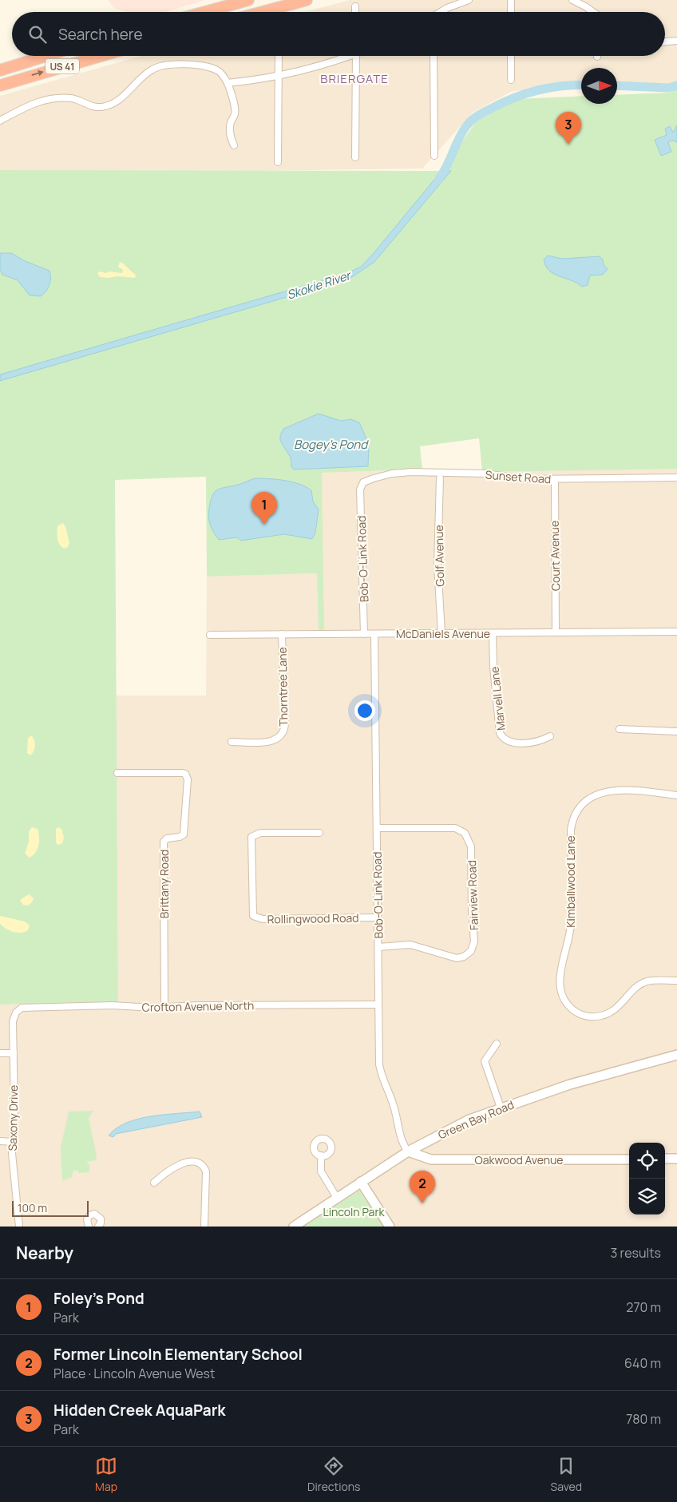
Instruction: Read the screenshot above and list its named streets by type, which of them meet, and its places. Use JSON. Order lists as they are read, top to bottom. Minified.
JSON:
{"streets":{"highway":["US 41"],"main road":["Green Bay Road","Oakwood Avenue"],"street":["Sunset Road","Golf Avenue","Court Avenue","Bob-O-Link Road","McDaniels Avenue","Thorntree Lane","Marvell Lane","Kimballwood Lane","Brittany Road","Fairview Road","Rollingwood Road","Crofton Avenue North","Saxony Drive"]},"crossings":[["Sunset Road","Court Avenue"],["Sunset Road","Bob-O-Link Road"],["Golf Avenue","McDaniels Avenue"],["Court Avenue","McDaniels Avenue"],["Bob-O-Link Road","McDaniels Avenue"],["Bob-O-Link Road","Fairview Road"],["Bob-O-Link Road","Rollingwood Road"],["Bob-O-Link Road","Crofton Avenue North"],["Bob-O-Link Road","Green Bay Road"],["Bob-O-Link Road","Oakwood Avenue"],["McDaniels Avenue","Thorntree Lane"],["McDaniels Avenue","Marvell Lane"],["Brittany Road","Crofton Avenue North"],["Crofton Avenue North","Saxony Drive"],["Green Bay Road","Oakwood Avenue"]],"districts":["BRIERGATE"],"water":["Skokie River","Bogey's Pond"],"parks":["Lincoln Park"],"scale_bar":"100 m","north":"right","page":{"search":"Search here","pins":["3","1","2"],"scale":"100 m","heading":["Nearby","3 results"],"list":[{"mark":"1","name":"Foley’s Pond","note":"Park","value":"270 m"},{"mark":"2","name":"Former Lincoln Elementary School","note":"Place · Lincoln Avenue West","value":"640 m"},{"mark":"3","name":"Hidden Creek AquaPark","note":"Park","value":"780 m"}],"nav":["Map","Directions","Saved"]}}
